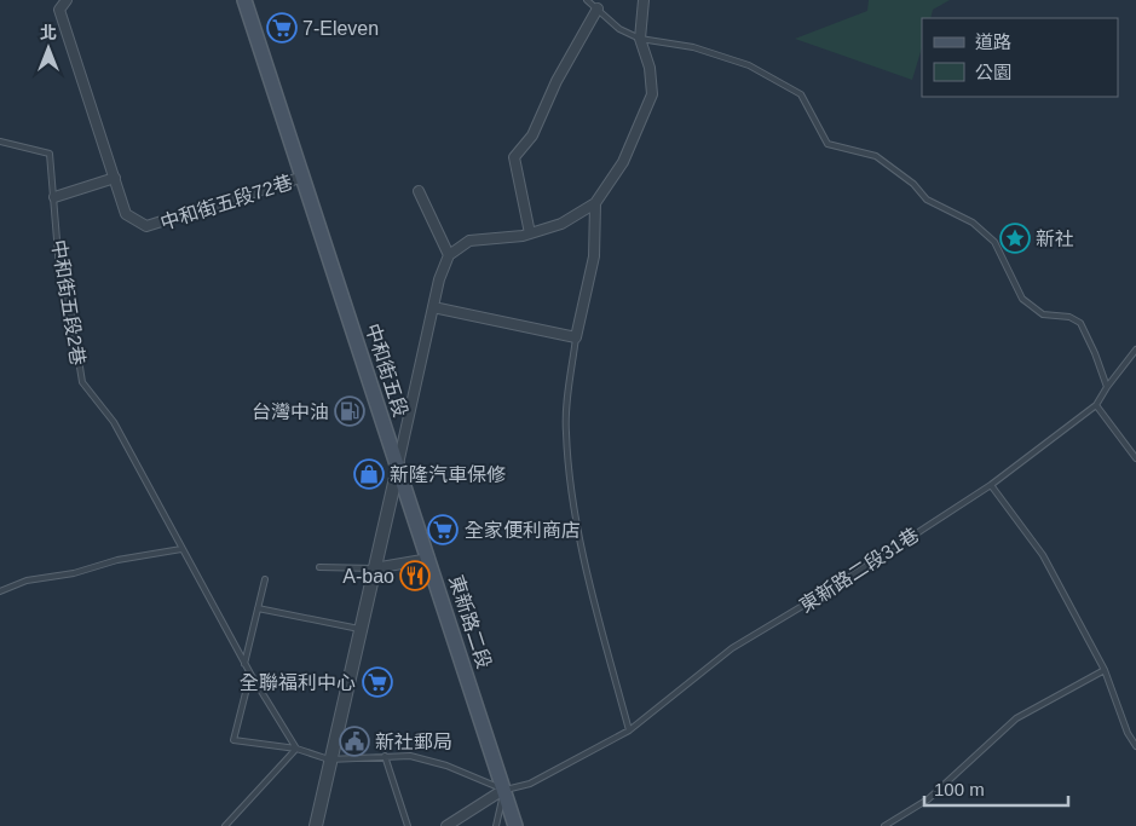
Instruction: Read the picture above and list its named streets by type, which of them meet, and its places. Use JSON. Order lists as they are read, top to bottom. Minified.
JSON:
{"streets":{"main road":["中和街五段","東新路二段"],"street":["中和街五段72巷"],"lane":["中和街五段2巷","東新路二段31巷"]},"crossings":[["中和街五段72巷","中和街五段"],["中和街五段","東新路二段"],["東新路二段31巷","東新路二段"]],"places":{"supermarket":["7-Eleven","全家便利商店","全聯福利中心"],"place":["新社"],"fuel station":["台灣中油"],"shop":["新隆汽車保修"],"restaurant":["A-bao"],"public building":["新社郵局"]},"legend":["道路","公園"],"scale_bar":"100 m","north":"top"}
